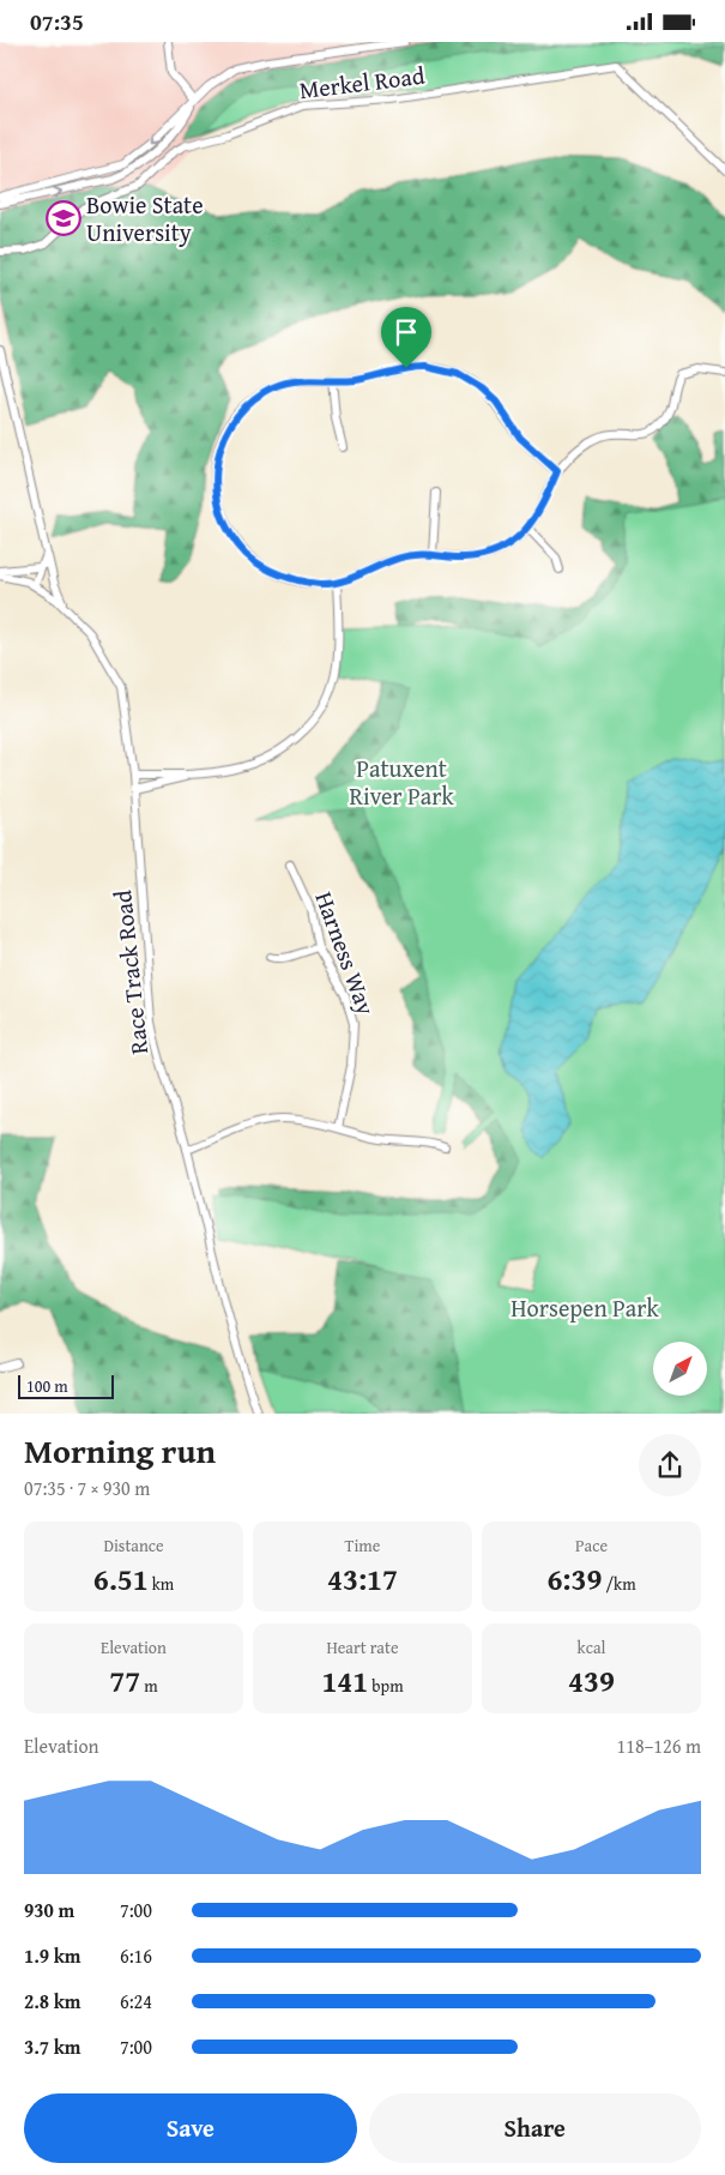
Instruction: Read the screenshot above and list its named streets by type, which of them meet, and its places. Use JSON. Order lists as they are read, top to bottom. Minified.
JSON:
{"streets":{"street":["Merkel Road","Harness Way","Race Track Road"]},"parks":["Patuxent River Park","Horsepen Park"],"places":{"school or university":["Bowie State University"]},"scale_bar":"100 m","north":"top right","page":{"status":"07:35","scale":"100 m","heading":["Morning run","07:35 · 7 × 930 m"],"stats":[["Distance","6.51 km"],["Time","43:17"],["Pace","6:39 /km"],["Elevation","77 m"],["Heart rate","141 bpm"],["kcal","439"]],"chart":["Elevation","118–126 m"],"list":[{"name":"930 m","note":"7:00"},{"name":"1.9 km","note":"6:16"},{"name":"2.8 km","note":"6:24"},{"name":"3.7 km","note":"7:00"}],"buttons":["Save","Share"]}}
